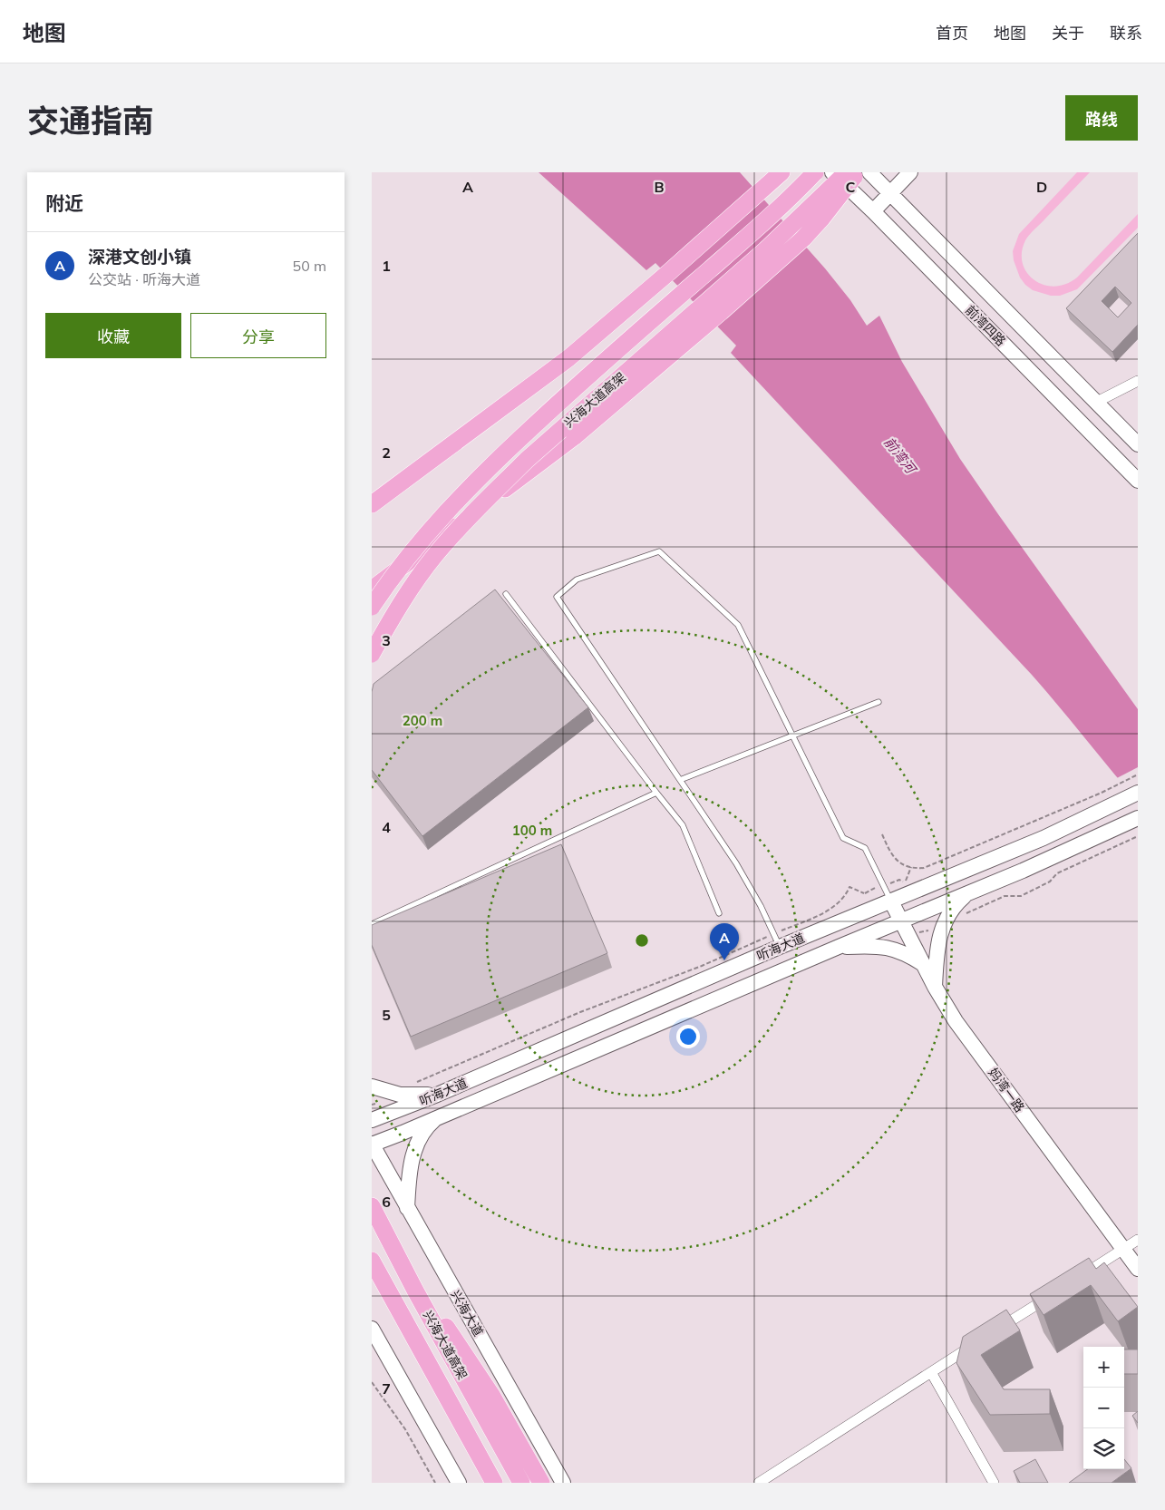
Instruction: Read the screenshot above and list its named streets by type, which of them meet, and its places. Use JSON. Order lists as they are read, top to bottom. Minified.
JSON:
{"streets":{"main road":["前湾四路","兴海大道高架","听海大道","妈湾一路","兴海大道"]},"crossings":[["听海大道","妈湾一路"],["听海大道","兴海大道"]],"water":["前湾河"],"page":{"header":"地图","nav":["首页","地图","关于","联系"],"title":"交通指南","buttons":["路线",["收藏","分享"]],"heading":"附近","list":[{"mark":"A","name":"深港文创小镇","note":"公交站 · 听海大道","value":"50 m"}],"pins":"A","map_buttons":["+","−"]},"grid":{"columns":["A","B","C","D"],"rows":["1","2","3","4","5","6","7"]},"rings":["200 m","100 m"]}
